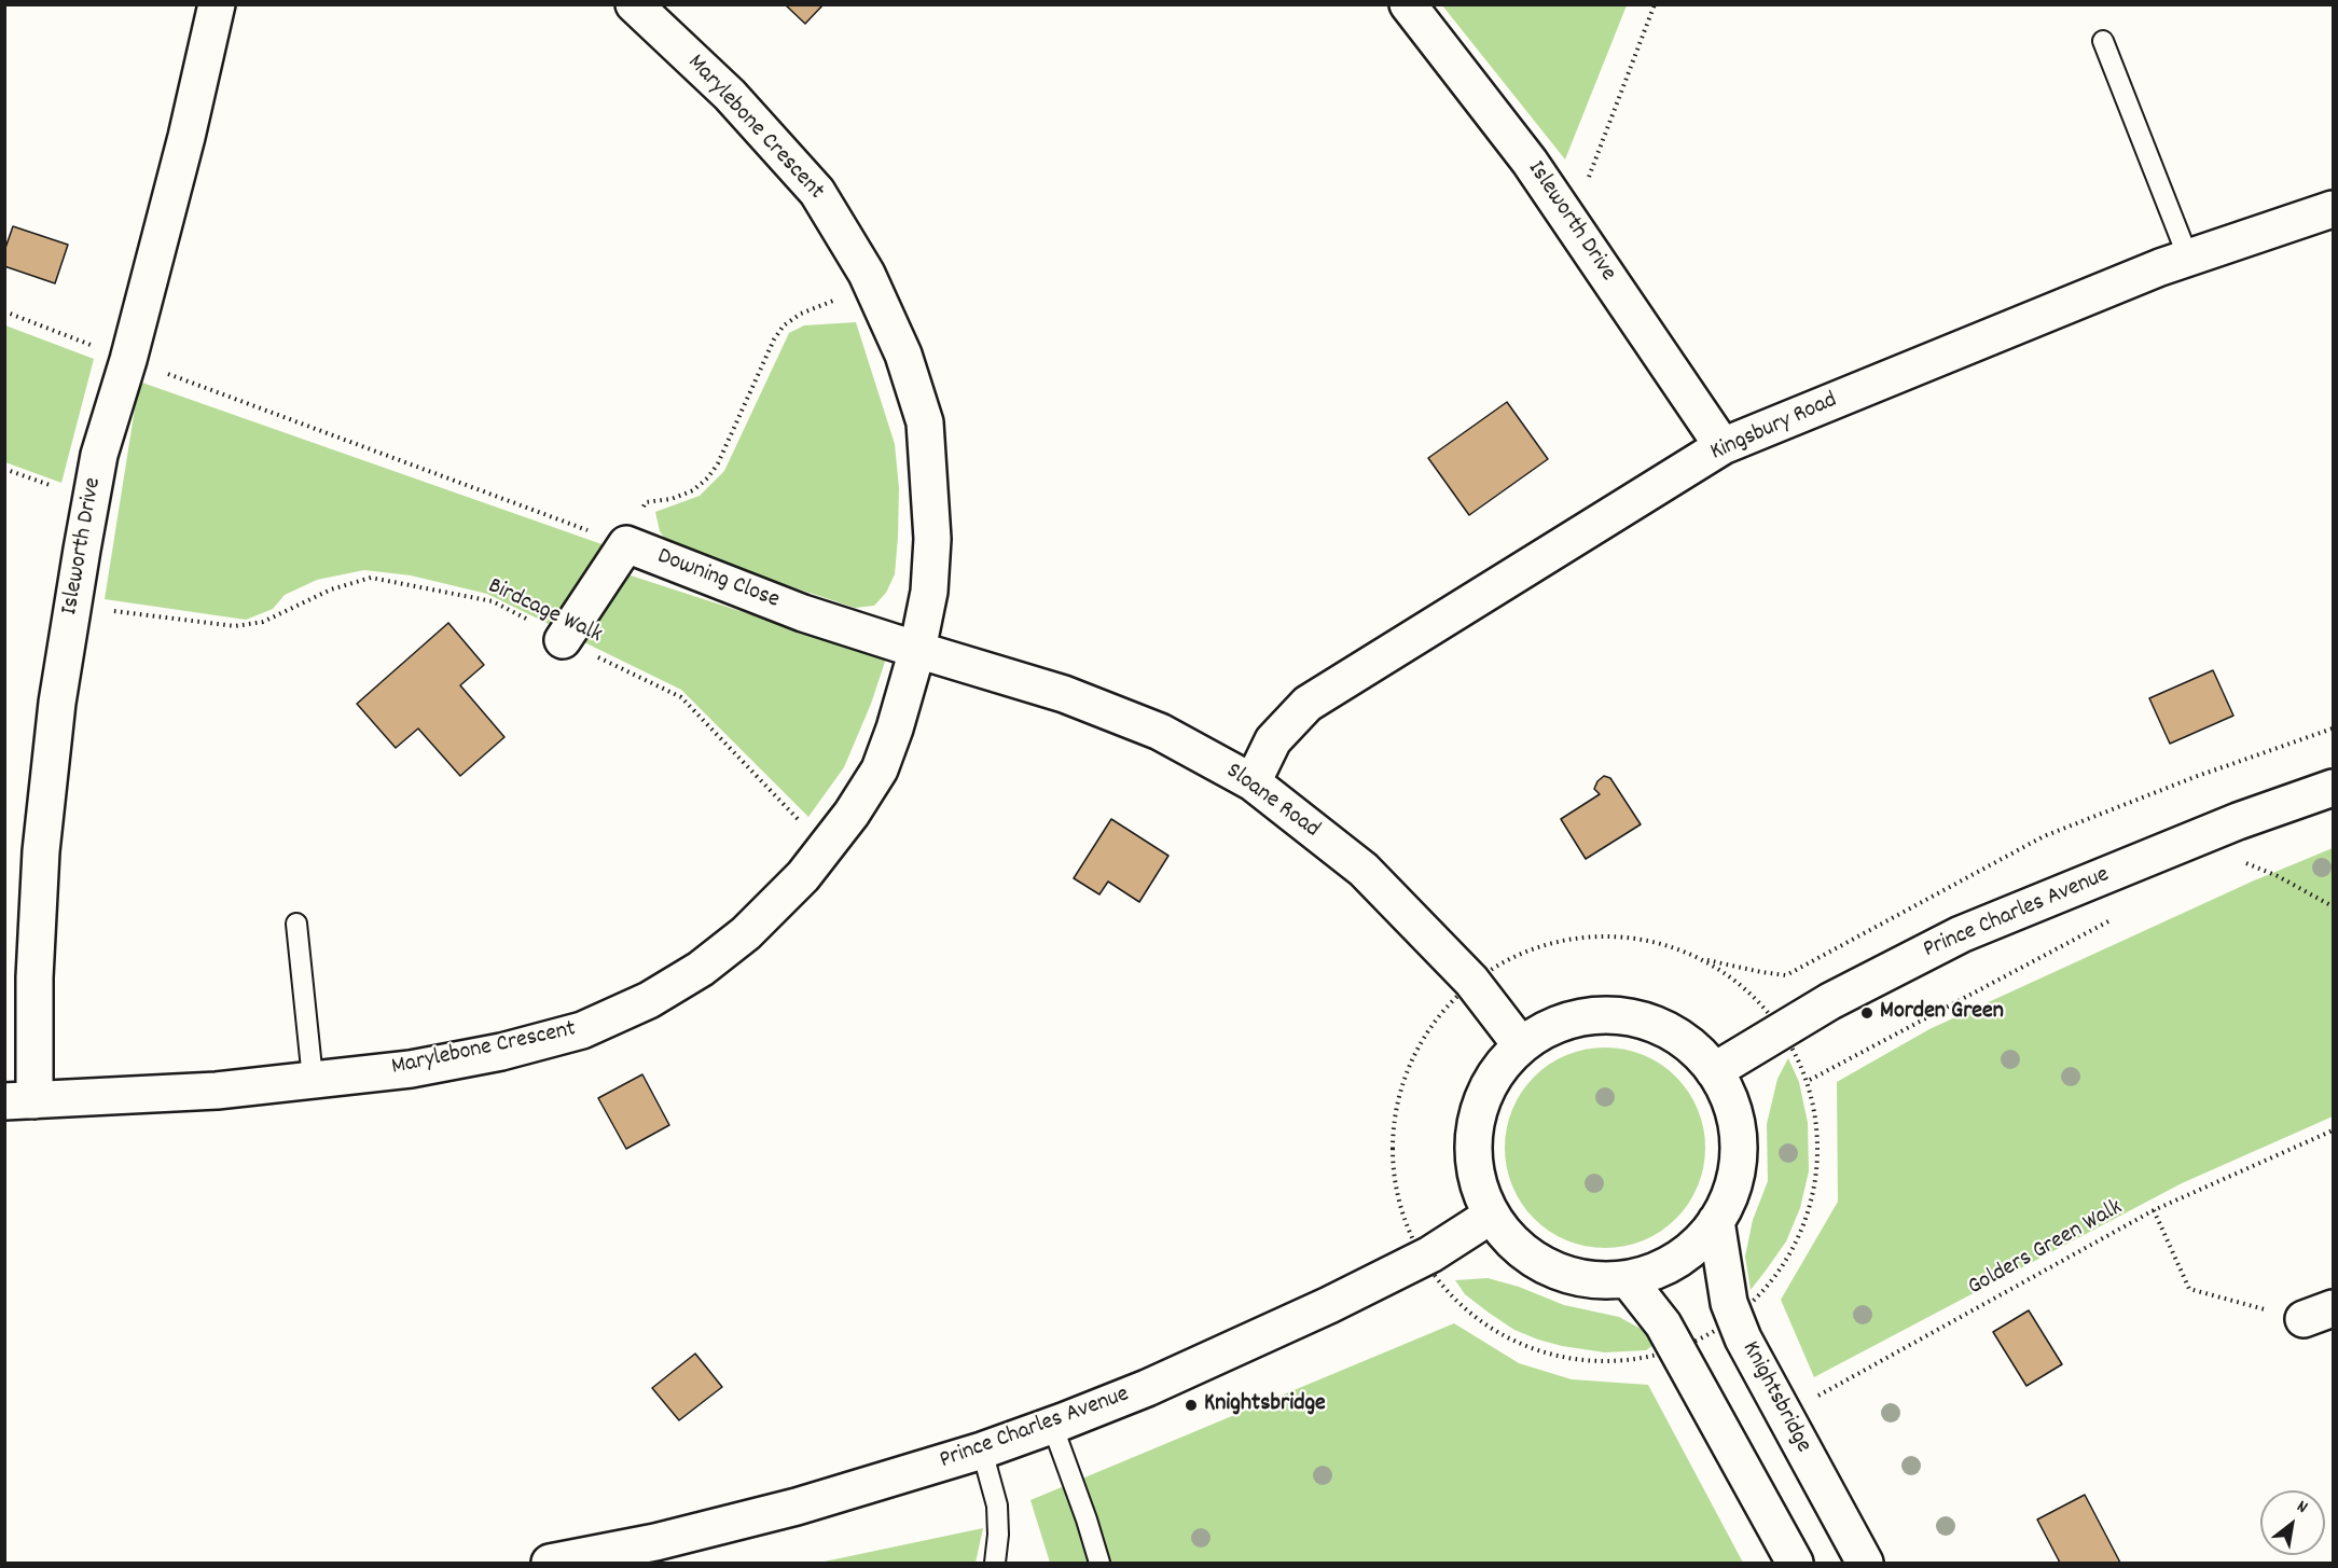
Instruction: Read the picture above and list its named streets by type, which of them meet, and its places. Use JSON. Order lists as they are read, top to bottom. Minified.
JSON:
{"streets":{"street":["Marylebone Crescent","Isleworth Drive","Kingsbury Road","Downing Close","Sloane Road","Prince Charles Avenue","Knightsbridge"],"path":["Birdcage Walk","Golders Green Walk"]},"crossings":[["Marylebone Crescent","Isleworth Drive"],["Marylebone Crescent","Downing Close"],["Marylebone Crescent","Birdcage Walk"],["Marylebone Crescent","Sloane Road"],["Isleworth Drive","Kingsbury Road"],["Isleworth Drive","Birdcage Walk"],["Kingsbury Road","Sloane Road"],["Downing Close","Birdcage Walk"],["Downing Close","Sloane Road"],["Golders Green Walk","Knightsbridge"]],"places":["Morden Green","Knightsbridge"],"north":"top right"}
